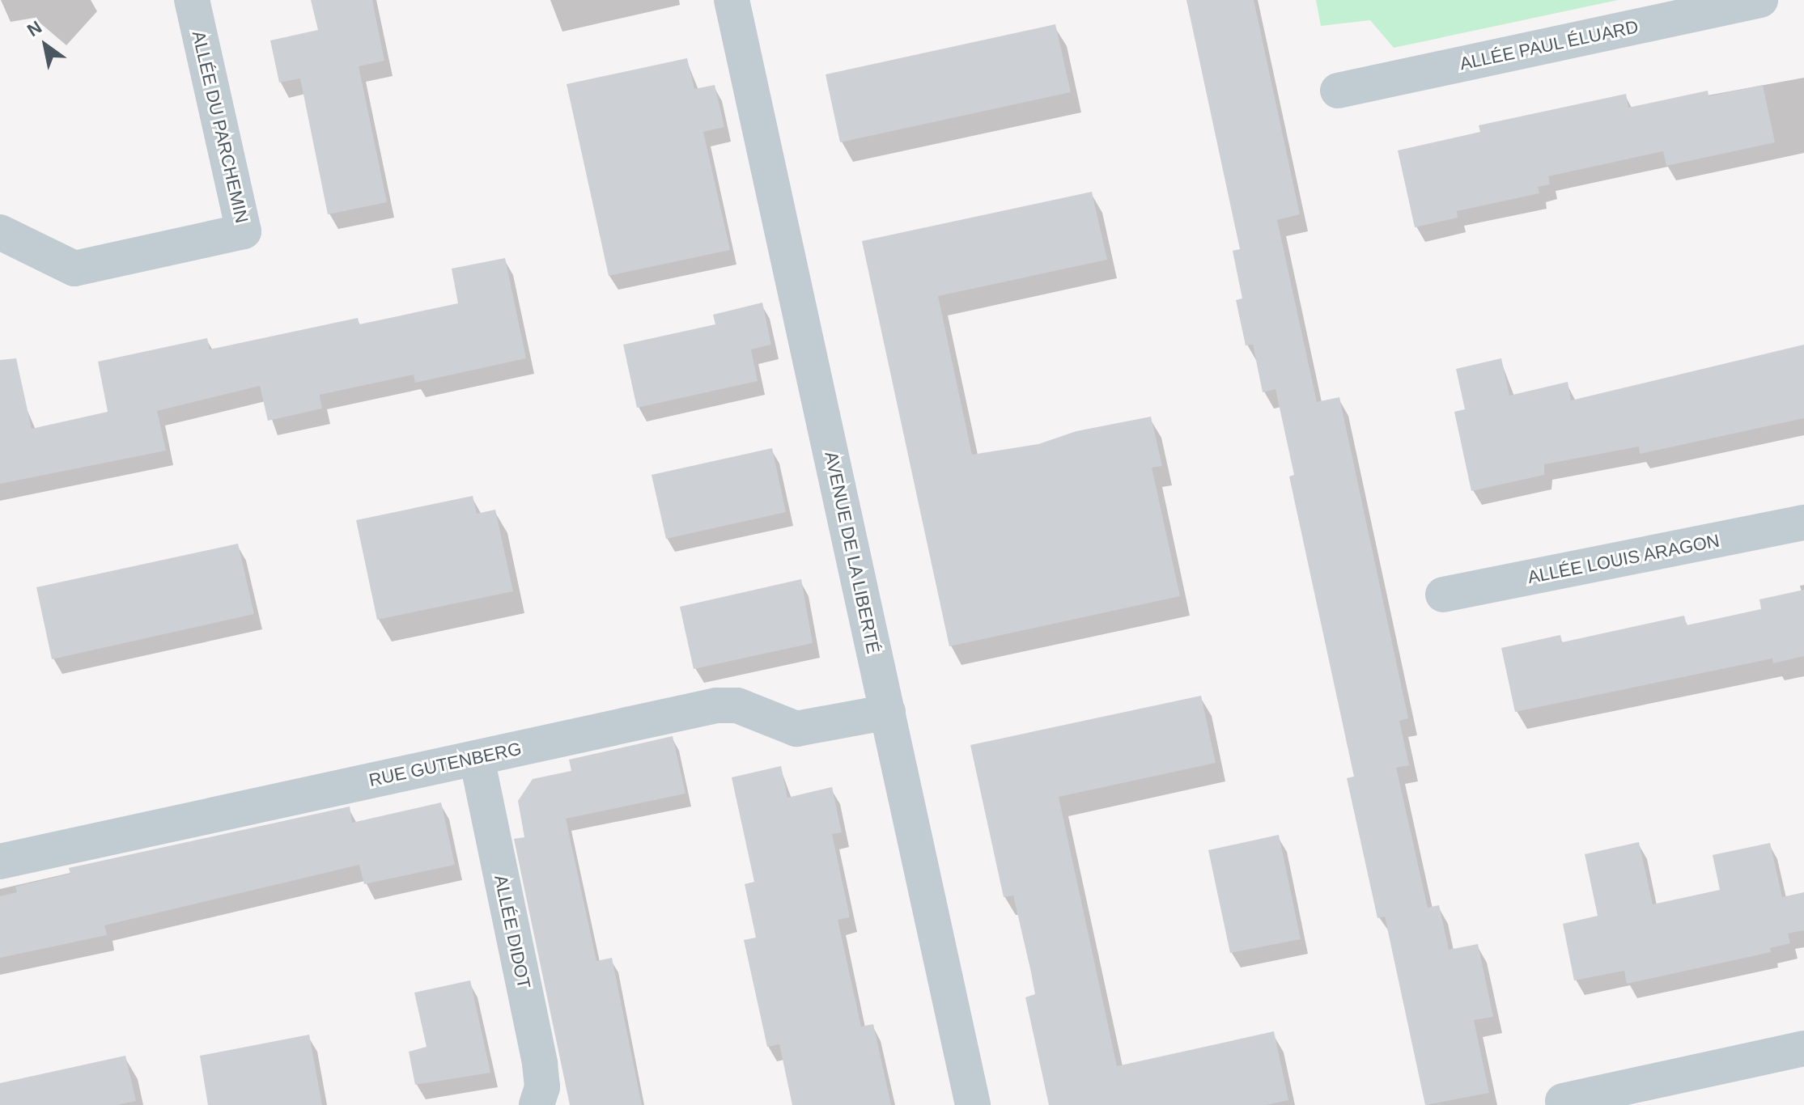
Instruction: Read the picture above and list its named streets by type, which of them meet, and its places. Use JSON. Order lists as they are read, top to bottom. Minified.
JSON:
{"streets":{"street":["ALLÉE PAUL ÉLUARD","ALLÉE DU PARCHEMIN","AVENUE DE LA LIBERTÉ","ALLÉE LOUIS ARAGON","RUE GUTENBERG","ALLÉE DIDOT"]},"crossings":[["AVENUE DE LA LIBERTÉ","RUE GUTENBERG"],["RUE GUTENBERG","ALLÉE DIDOT"]],"north":"top left"}
